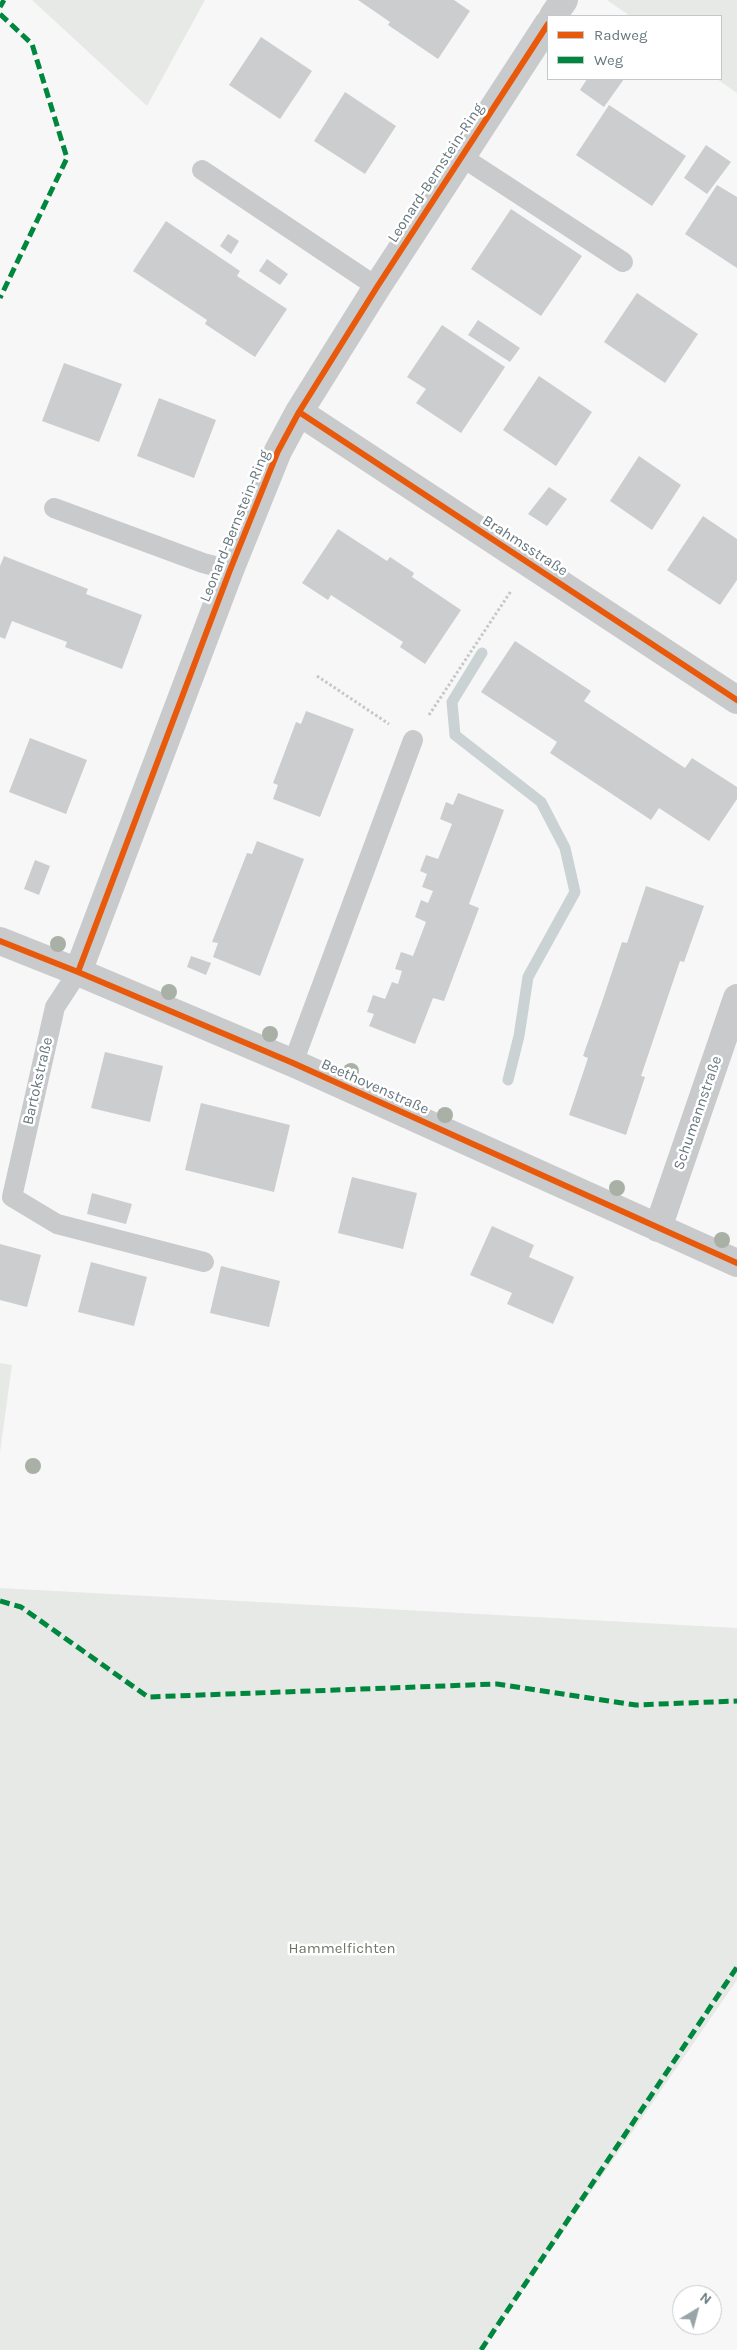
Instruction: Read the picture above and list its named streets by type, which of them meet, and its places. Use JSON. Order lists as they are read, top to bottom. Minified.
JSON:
{"streets":{"street":["Leonard-Bernstein-Ring","Brahmsstraße","Beethovenstraße","Schumannstraße"],"lane":["Bartokstraße"]},"crossings":[["Leonard-Bernstein-Ring","Brahmsstraße"],["Leonard-Bernstein-Ring","Bartokstraße"],["Leonard-Bernstein-Ring","Beethovenstraße"],["Bartokstraße","Beethovenstraße"],["Beethovenstraße","Schumannstraße"]],"parks":["Hammelfichten"],"legend":["Radweg","Weg"],"north":"top right"}
